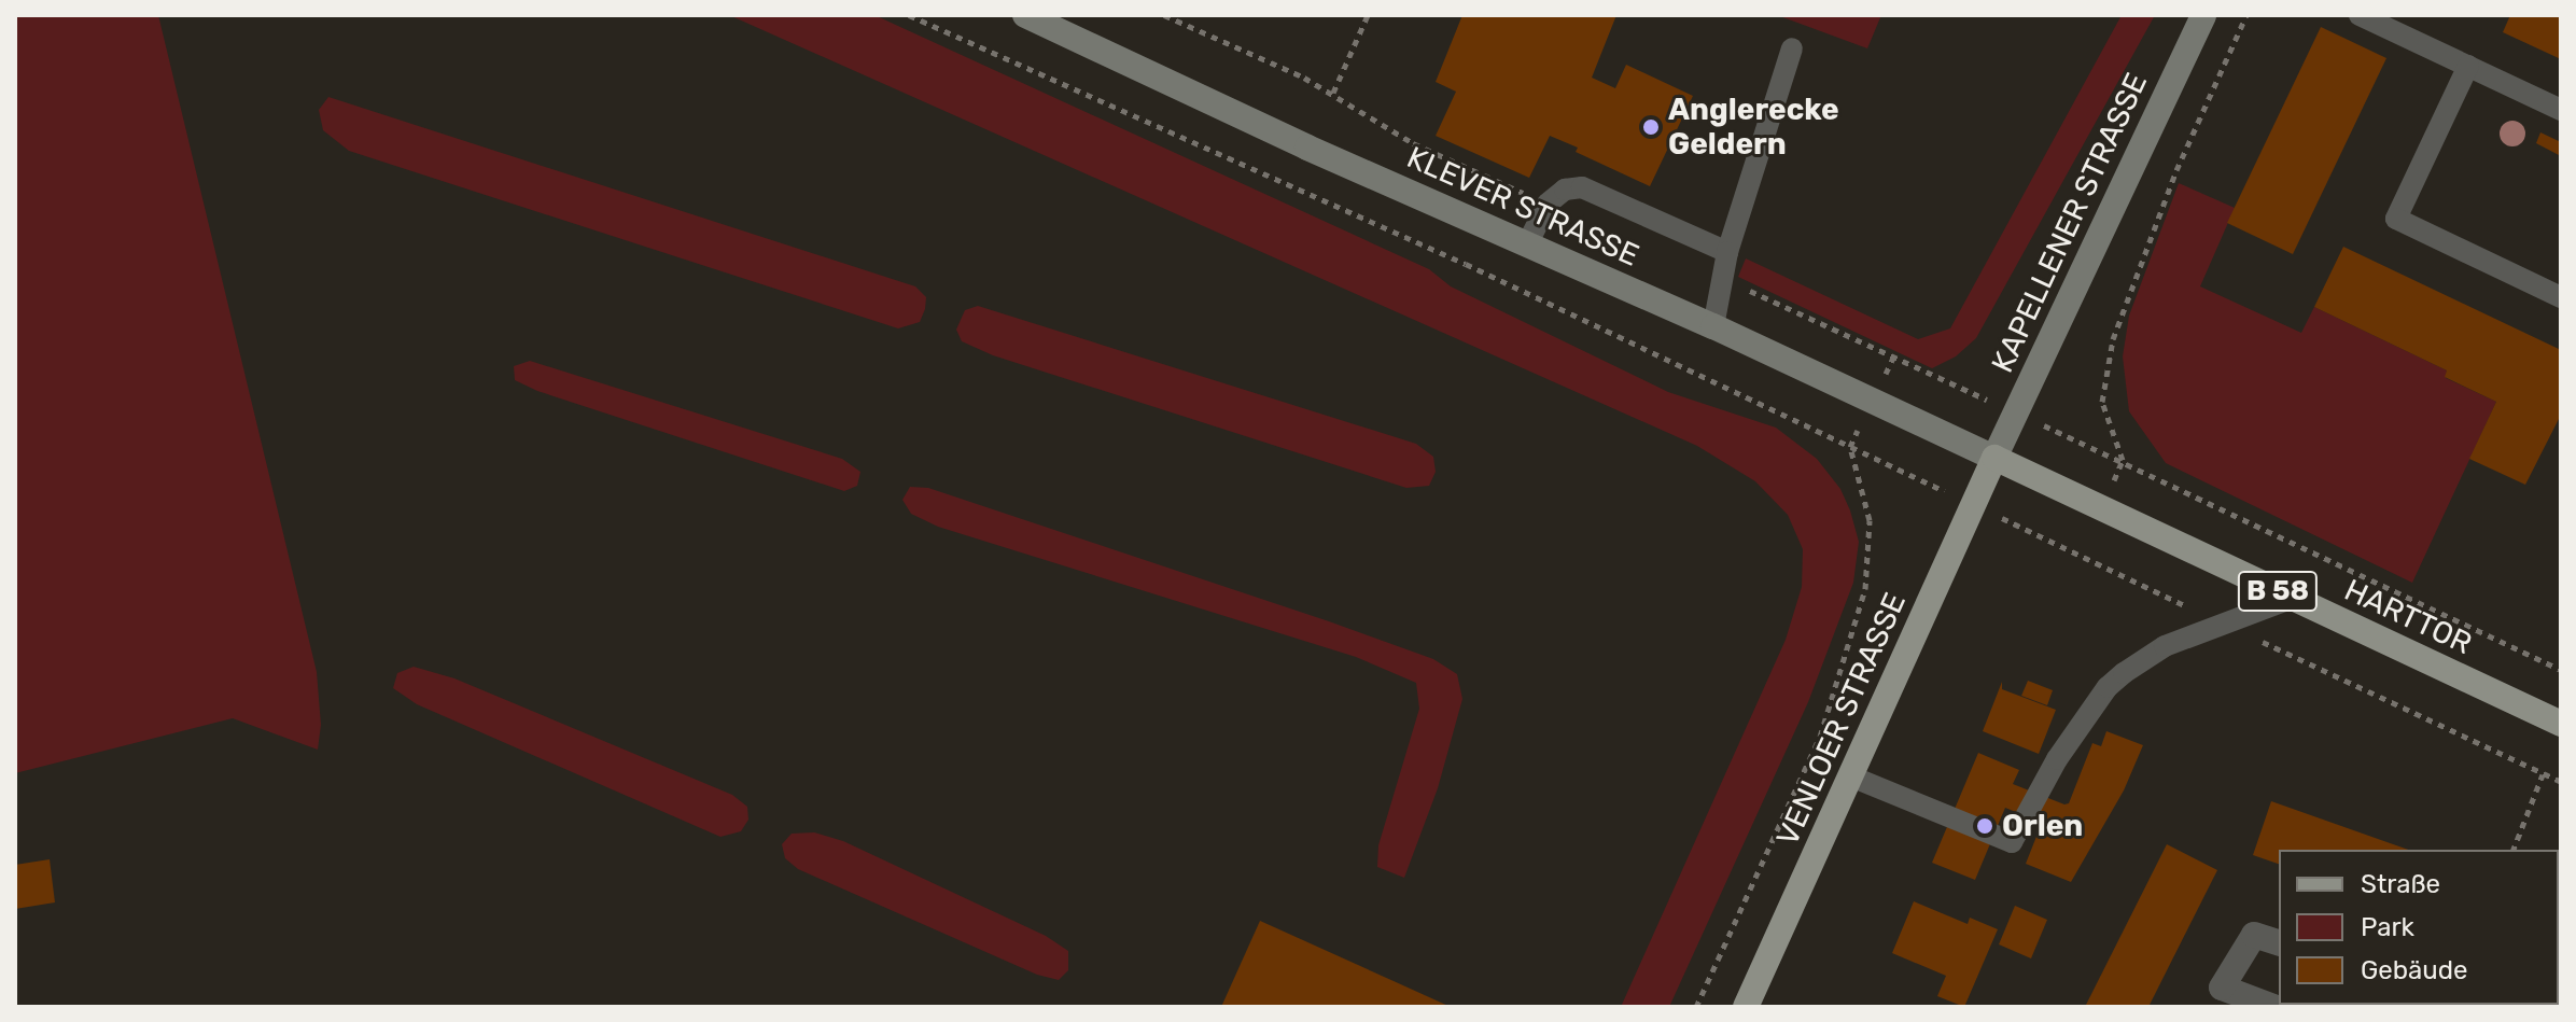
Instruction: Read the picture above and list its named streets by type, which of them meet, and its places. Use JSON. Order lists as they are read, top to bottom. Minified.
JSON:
{"streets":{"main road":["KLEVER STRASSE","KAPELLENER STRASSE","B 58","HARTTOR","VENLOER STRASSE"]},"crossings":[["KLEVER STRASSE","KAPELLENER STRASSE"],["KLEVER STRASSE","HARTTOR"],["KLEVER STRASSE","VENLOER STRASSE"],["KAPELLENER STRASSE","HARTTOR"],["KAPELLENER STRASSE","VENLOER STRASSE"],["HARTTOR","VENLOER STRASSE"]],"places":["Anglerecke Geldern","Orlen"],"legend":["Straße","Park","Gebäude"]}
